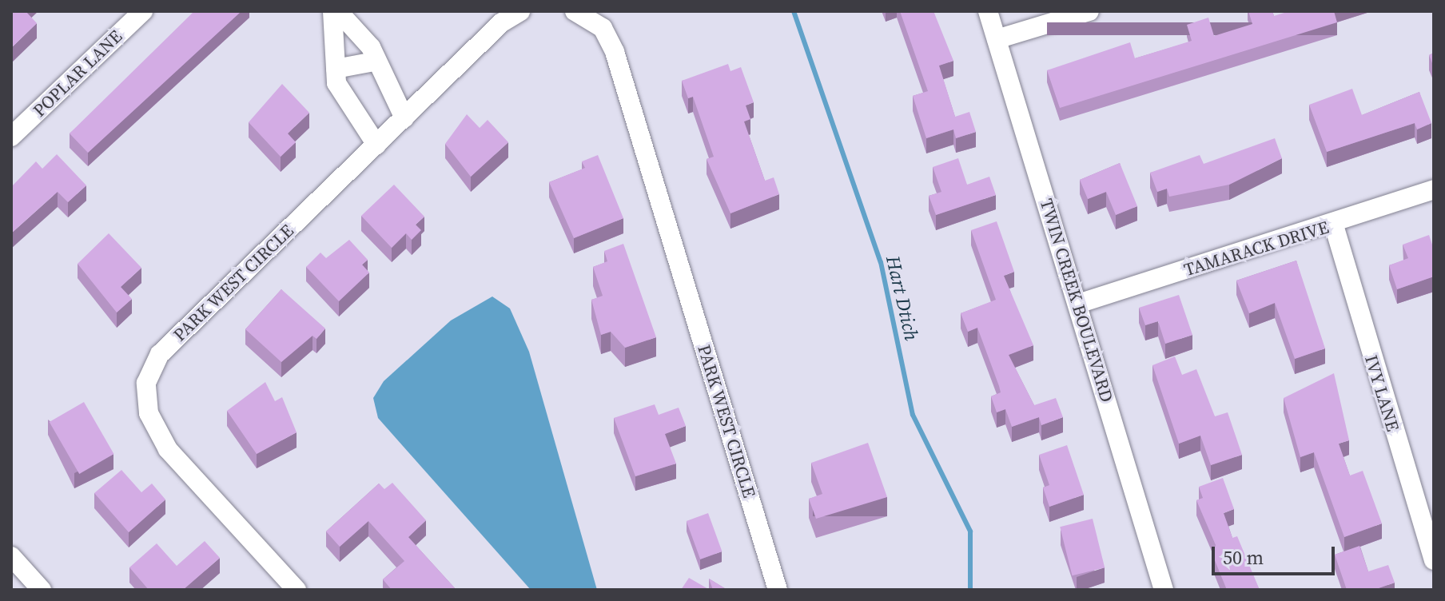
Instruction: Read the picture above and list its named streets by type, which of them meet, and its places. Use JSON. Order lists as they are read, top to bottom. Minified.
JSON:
{"streets":{"street":["POPLAR LANE","TAMARACK DRIVE","PARK WEST CIRCLE","TWIN CREEK BOULEVARD","IVY LANE"]},"crossings":[["TAMARACK DRIVE","TWIN CREEK BOULEVARD"],["TAMARACK DRIVE","IVY LANE"]],"water":["Hart Dtich"],"scale_bar":"50 m"}
